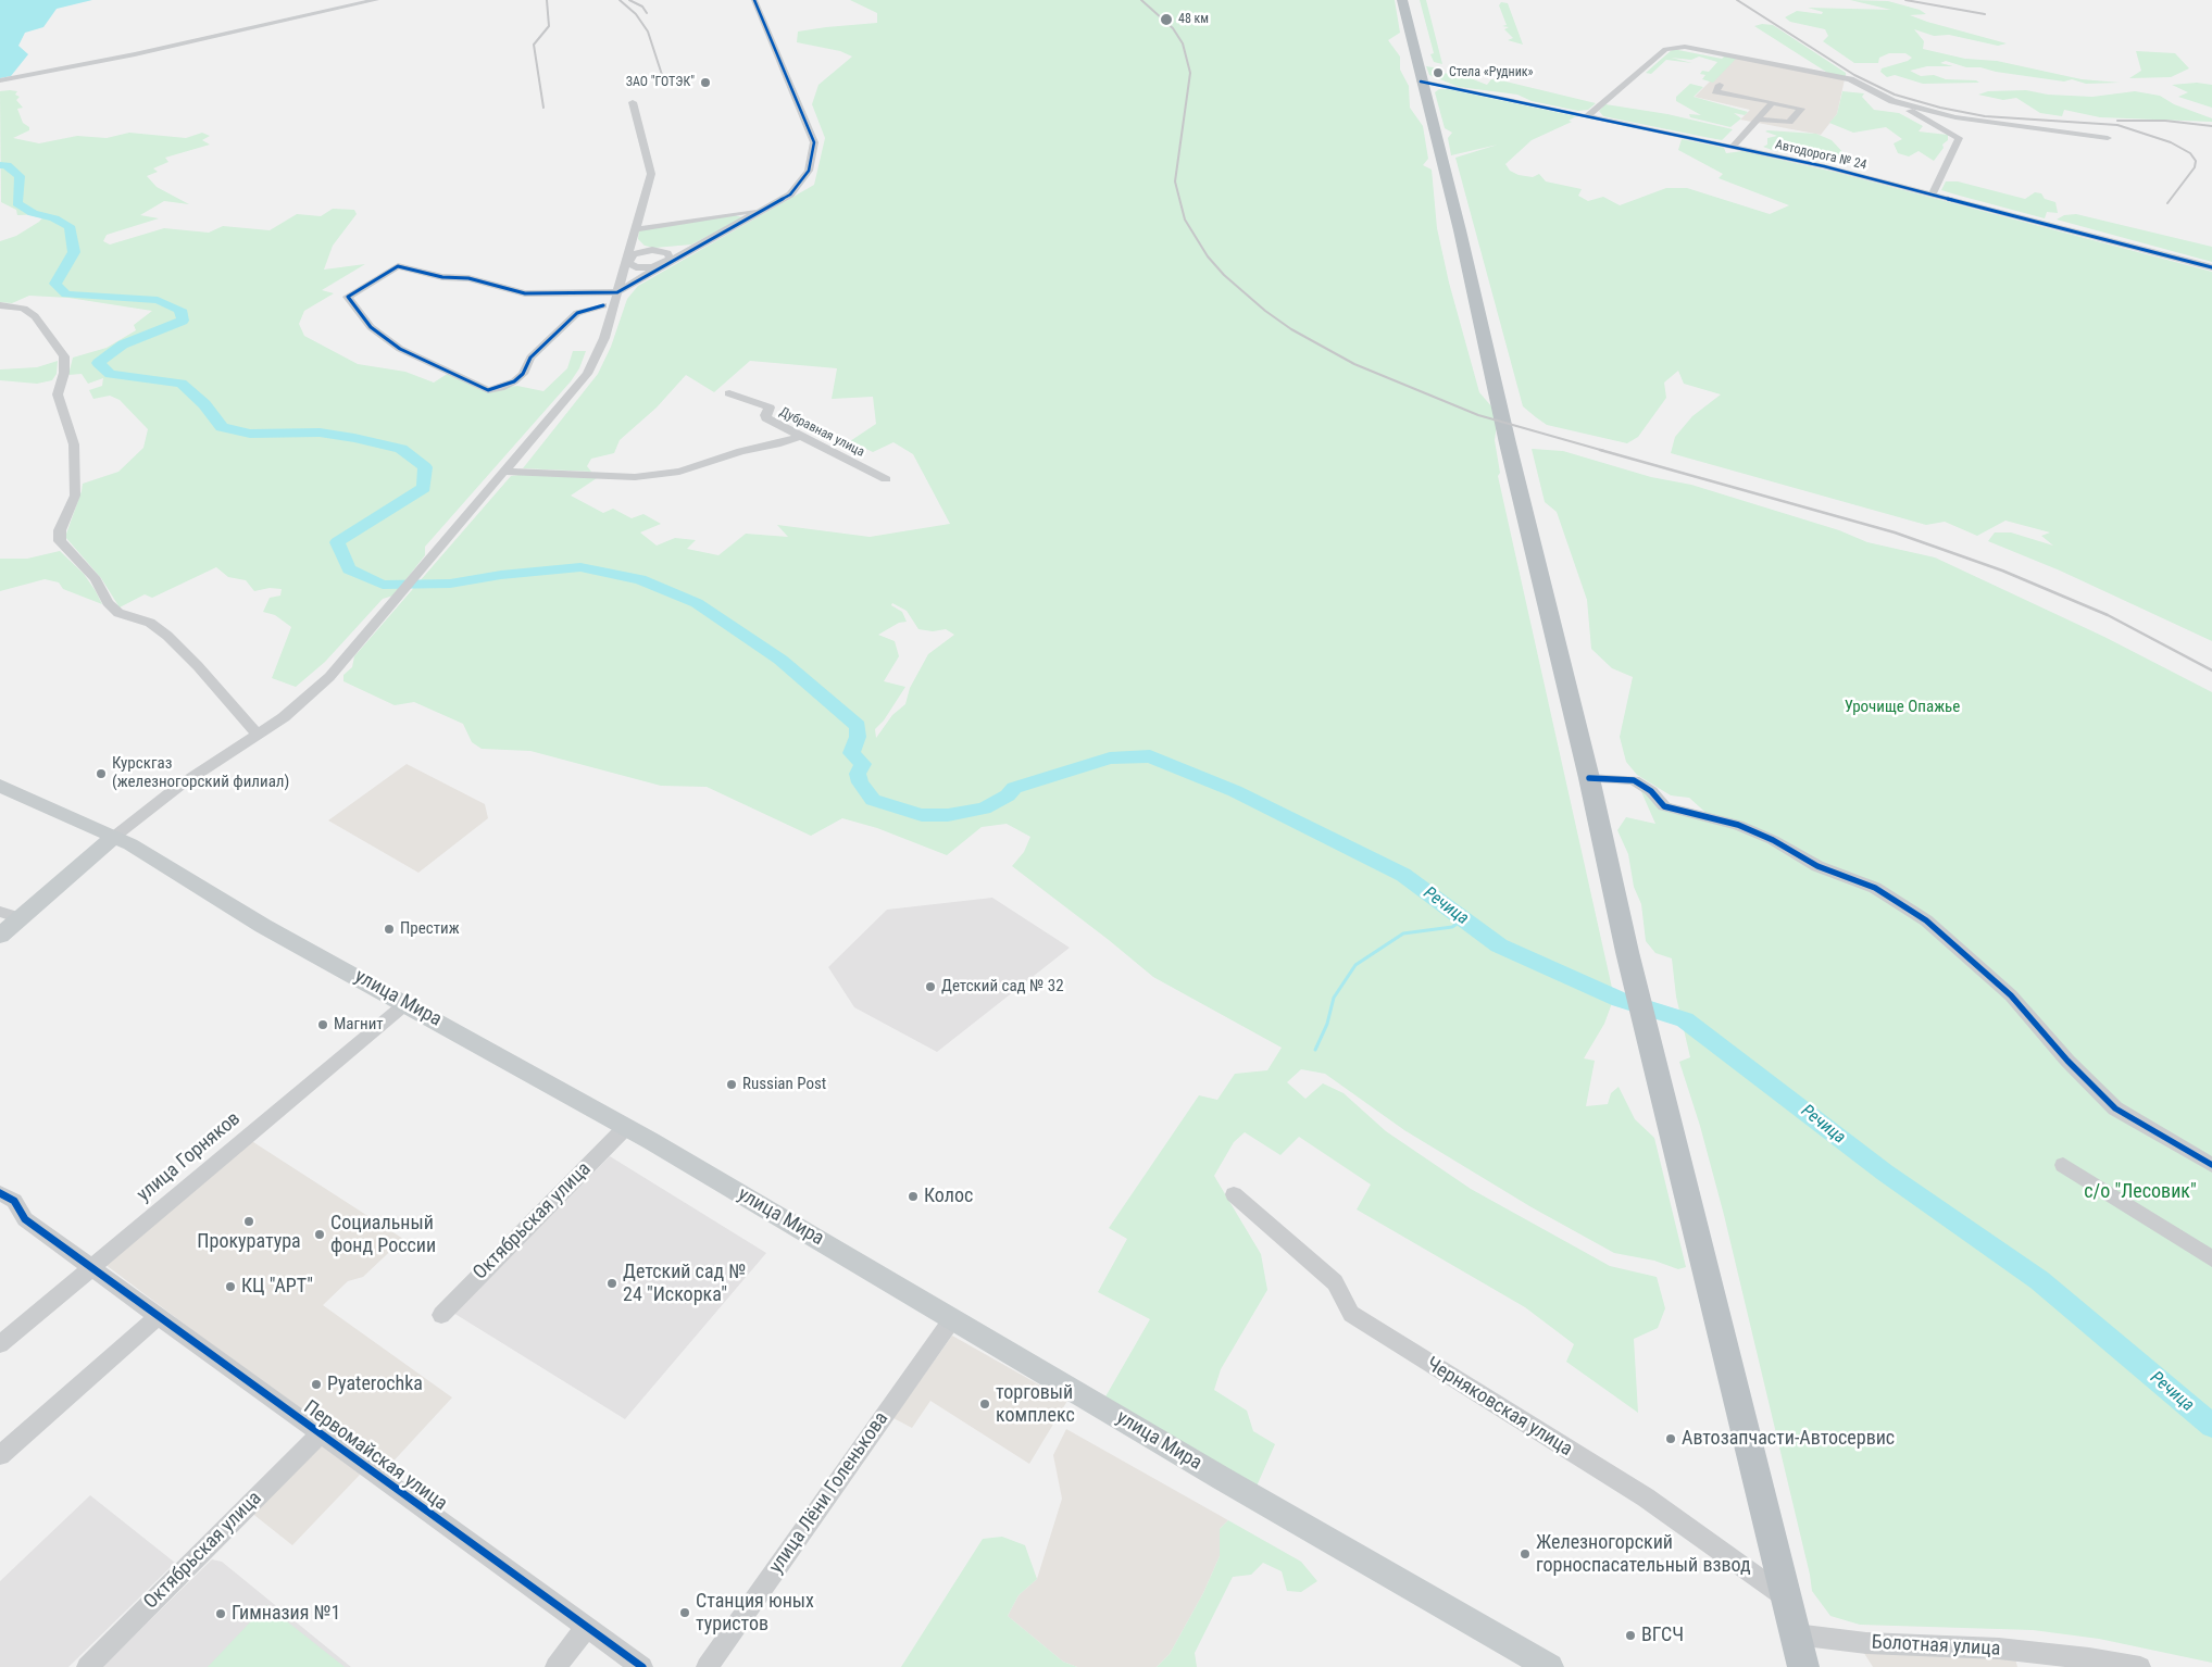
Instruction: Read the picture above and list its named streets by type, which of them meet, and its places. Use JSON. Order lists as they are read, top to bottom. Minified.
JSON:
{"streets":{"main road":["улица Мира"],"street":["Автодорога № 24","Дубравная улица","улица Горняков","Октябрьская улица","Черняковская улица","Первомайская улица","улица Лёни Голенькова","Болотная улица"]},"crossings":[["улица Мира","улица Горняков"],["улица Мира","Октябрьская улица"],["улица Мира","улица Лёни Голенькова"],["улица Горняков","Первомайская улица"],["Октябрьская улица","Первомайская улица"]],"water":["Речица"],"parks":["Урочище Опажье","с/о \"Лесовик\""],"places":["48 км","Стела «Рудник»","ЗАО \"ГОТЭК\"","Курскгаз (железногорский филиал)","Престиж","Детский сад № 32","Магнит","Russian Post","Колос","Прокуратура","Социальный фонд России","Детский сад № 24 \"Искорка\"","КЦ \"АРТ\"","Pyaterochka","торговый комплекс","Автозапчасти-Автосервис","Железногорский горноспасательный взвод","Станция юных туристов","Гимназия №1","ВГСЧ"]}
